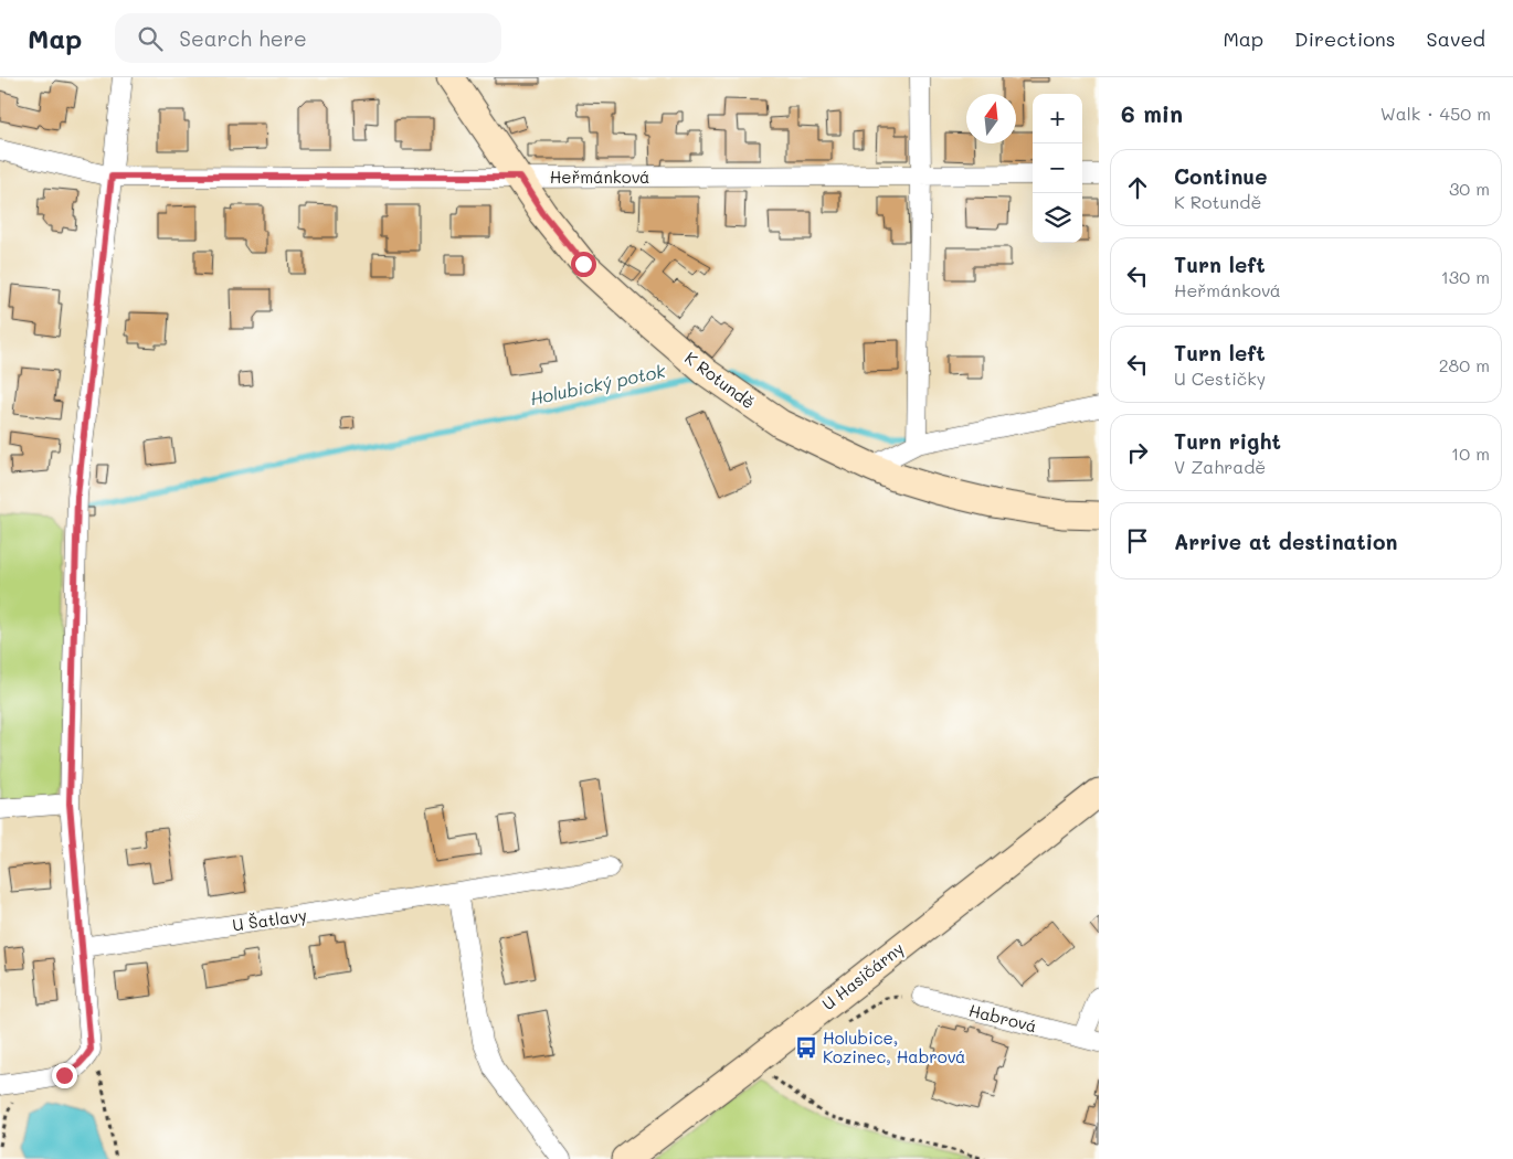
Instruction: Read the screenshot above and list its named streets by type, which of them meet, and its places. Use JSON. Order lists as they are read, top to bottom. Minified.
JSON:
{"streets":{"street":["Heřmánková","K Rotundě","U Šatlavy","U Hasičárny","Habrová"]},"crossings":[["Heřmánková","K Rotundě"]],"water":["Holubický potok"],"places":{"bus stop":["Holubice, Kozinec, Habrová"]},"north":"top","page":{"header":"Map","search":"Search here","nav":["Map","Directions","Saved"],"heading":["6 min","Walk · 450 m"],"map_buttons":["+","−"],"list":[["Continue","K Rotundě","30 m"],["Turn left","Heřmánková","130 m"],["Turn left","U Cestičky","280 m"],["Turn right","V Zahradě","10 m"],"Arrive at destination"]}}
